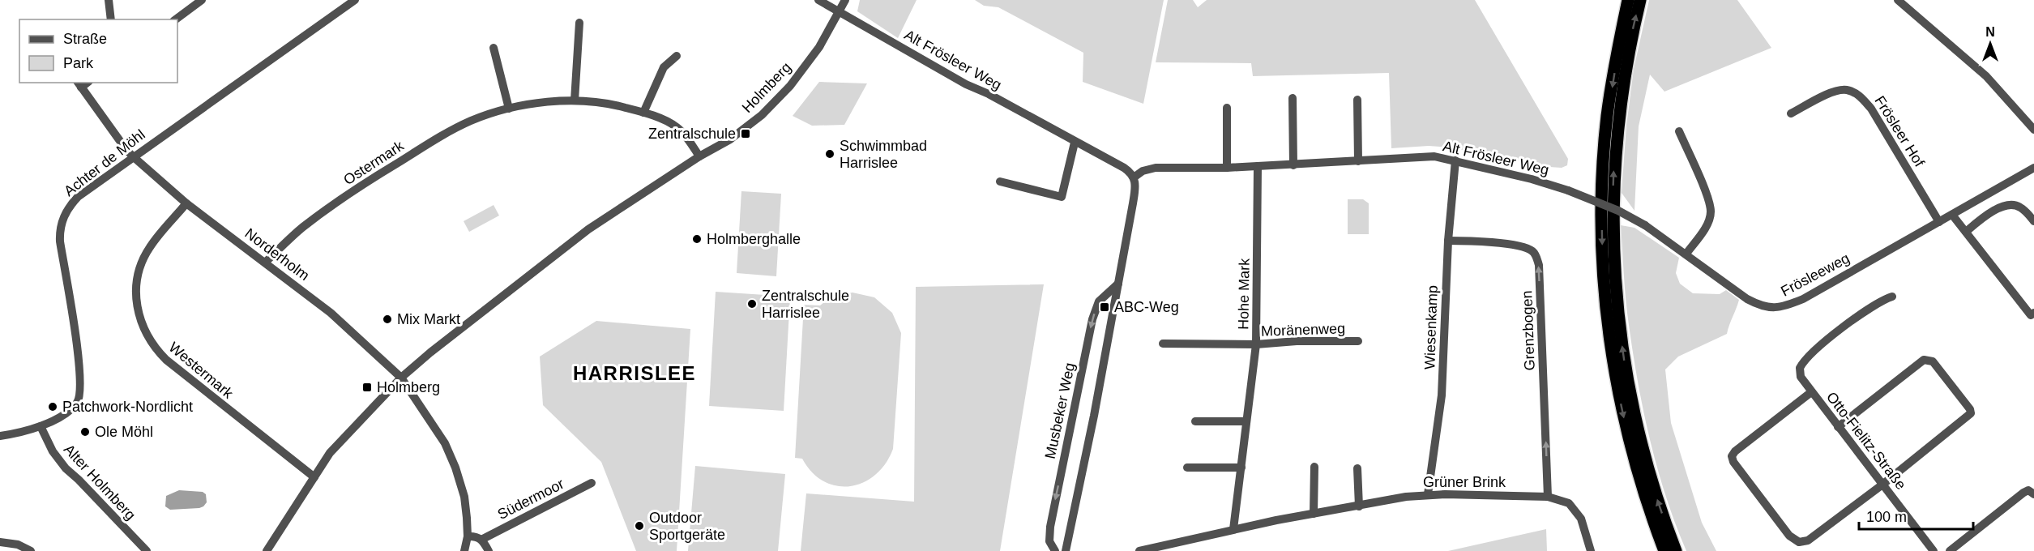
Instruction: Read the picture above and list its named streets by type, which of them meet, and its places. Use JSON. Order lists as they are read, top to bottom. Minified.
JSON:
{"streets":{"street":["Alt Frösleer Weg","Holmberg","Frösleer Hof","Achter de Möhl","Ostermark","Norderholm","Frösleeweg","Hohe Mark","Wiesenkamp","Moränenweg","Grenzbogen","Westermark","Musbeker Weg","Otto-Fielitz-Straße","Alter Holmberg","Grüner Brink","Südermoor"]},"crossings":[["Alt Frösleer Weg","Holmberg"],["Alt Frösleer Weg","Frösleeweg"],["Alt Frösleer Weg","Hohe Mark"],["Alt Frösleer Weg","Wiesenkamp"],["Holmberg","Ostermark"],["Holmberg","Norderholm"],["Holmberg","Westermark"],["Frösleer Hof","Frösleeweg"],["Achter de Möhl","Norderholm"],["Achter de Möhl","Alter Holmberg"],["Ostermark","Norderholm"],["Norderholm","Westermark"],["Hohe Mark","Moränenweg"],["Hohe Mark","Grüner Brink"],["Wiesenkamp","Grenzbogen"],["Wiesenkamp","Grüner Brink"],["Grenzbogen","Grüner Brink"]],"one_way":["Grenzbogen"],"districts":["HARRISLEE"],"places":{"transit":["Zentralschule","ABC-Weg","Holmberg"],"other":["Schwimmbad Harrislee","Holmberghalle","Zentralschule Harrislee","Mix Markt","Patchwork-Nordlicht","Ole Möhl","Outdoor Sportgeräte"]},"legend":["Straße","Park"],"scale_bar":"100 m","north":"top"}
